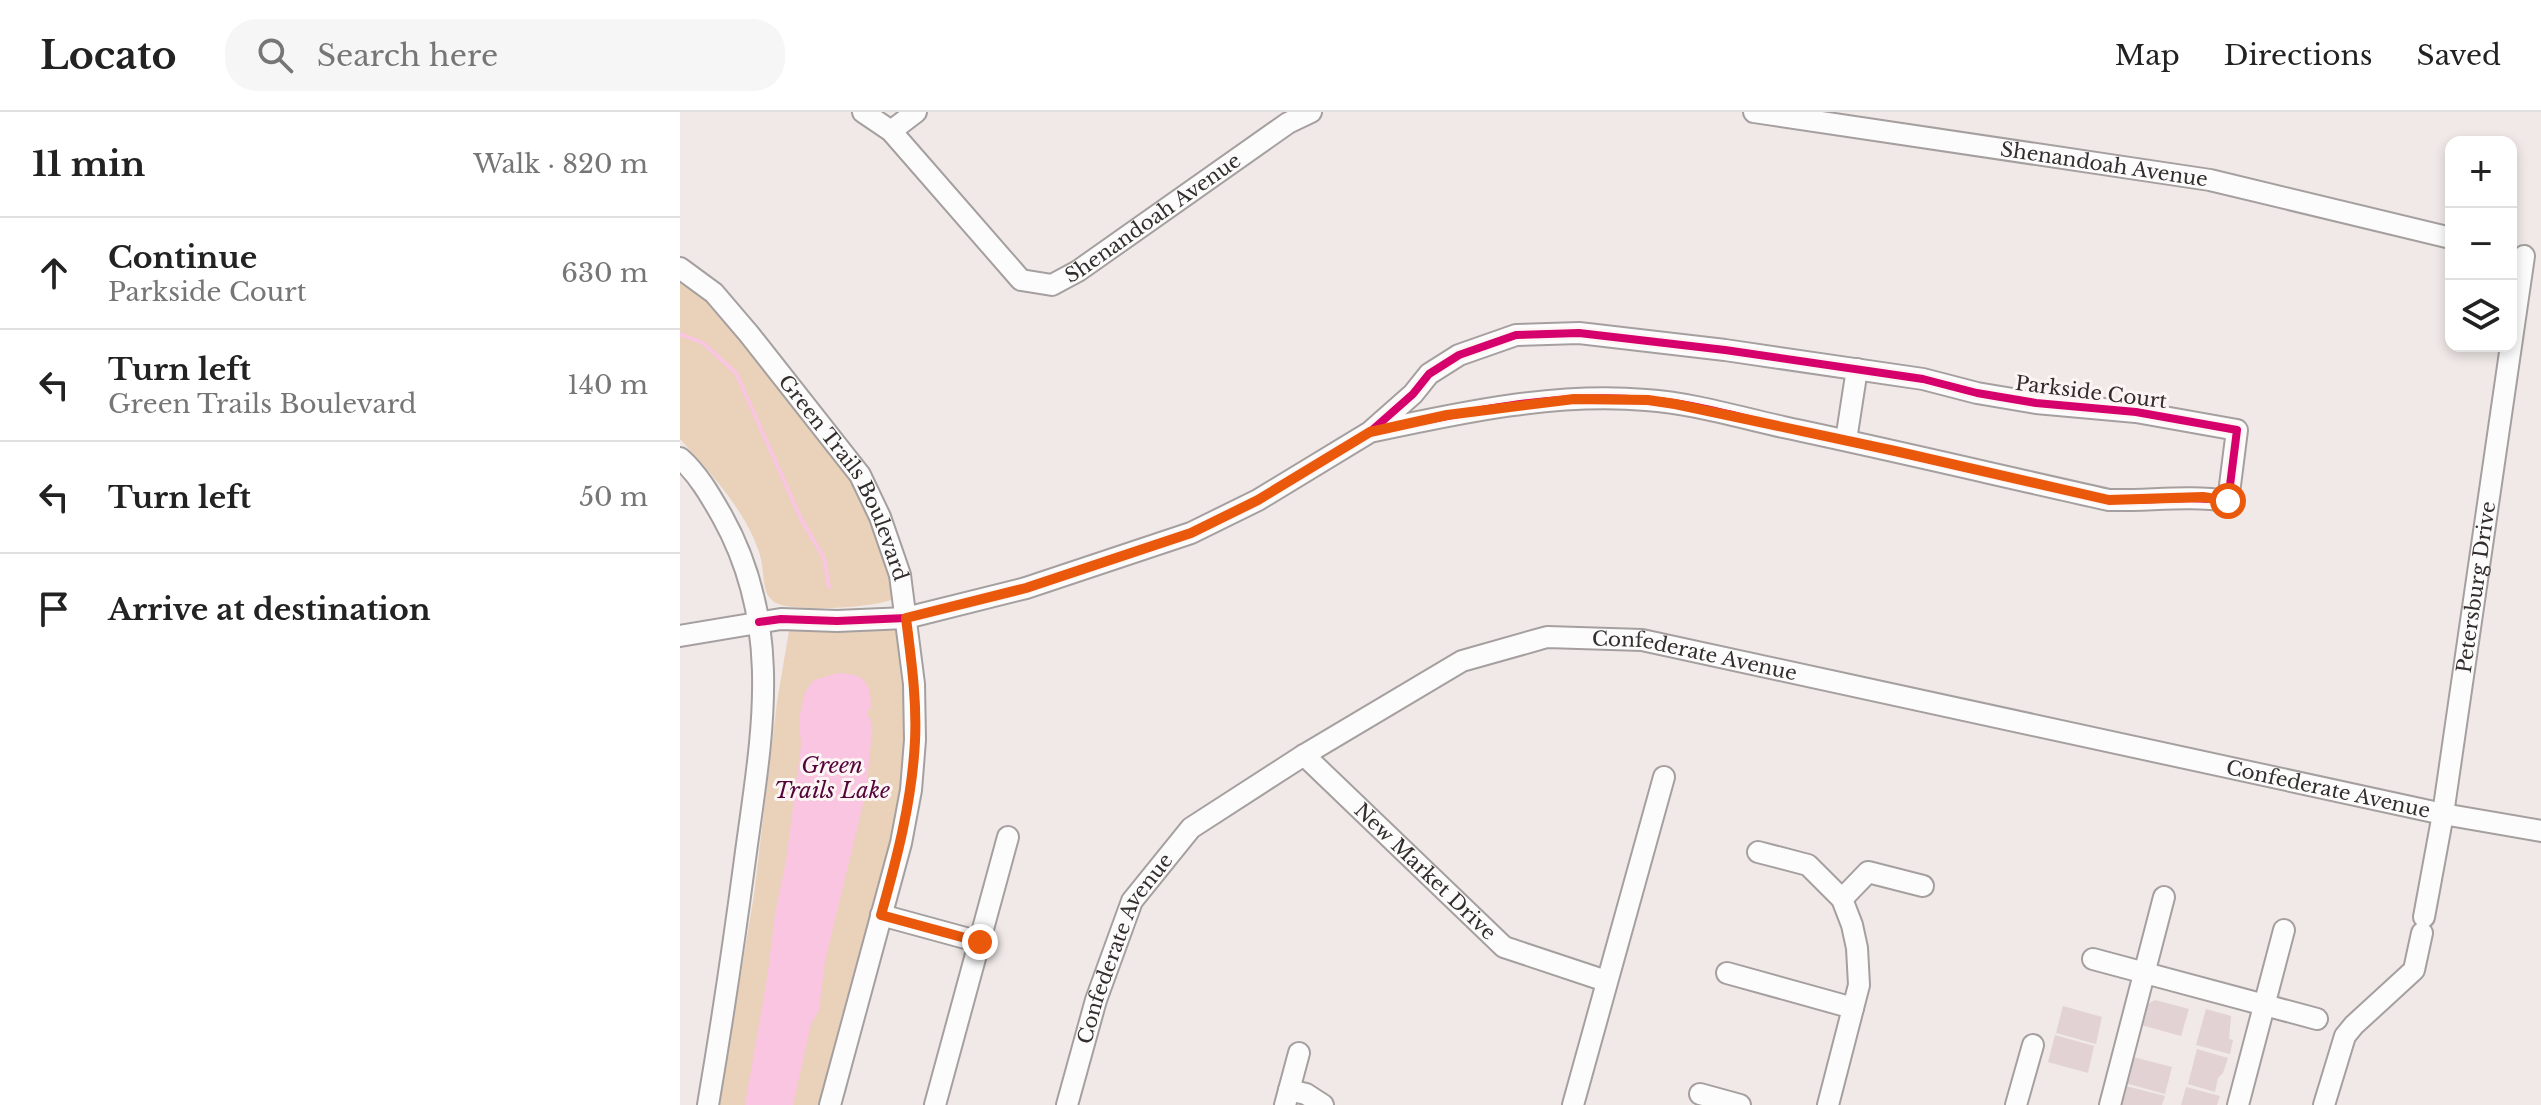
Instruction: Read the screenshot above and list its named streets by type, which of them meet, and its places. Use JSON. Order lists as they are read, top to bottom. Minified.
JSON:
{"streets":{"street":["Shenandoah Avenue","Parkside Court","Green Trails Boulevard","Petersburg Drive","Confederate Avenue","New Market Drive"]},"crossings":[["Parkside Court","Green Trails Boulevard"],["Petersburg Drive","Confederate Avenue"],["Confederate Avenue","New Market Drive"]],"water":["Green Trails Lake"],"page":{"header":"Locato","search":"Search here","nav":["Map","Directions","Saved"],"heading":["11 min","Walk · 820 m"],"map_buttons":["+","−"],"list":[["Continue","Parkside Court","630 m"],["Turn left","Green Trails Boulevard","140 m"],["Turn left","50 m"],"Arrive at destination"]}}
